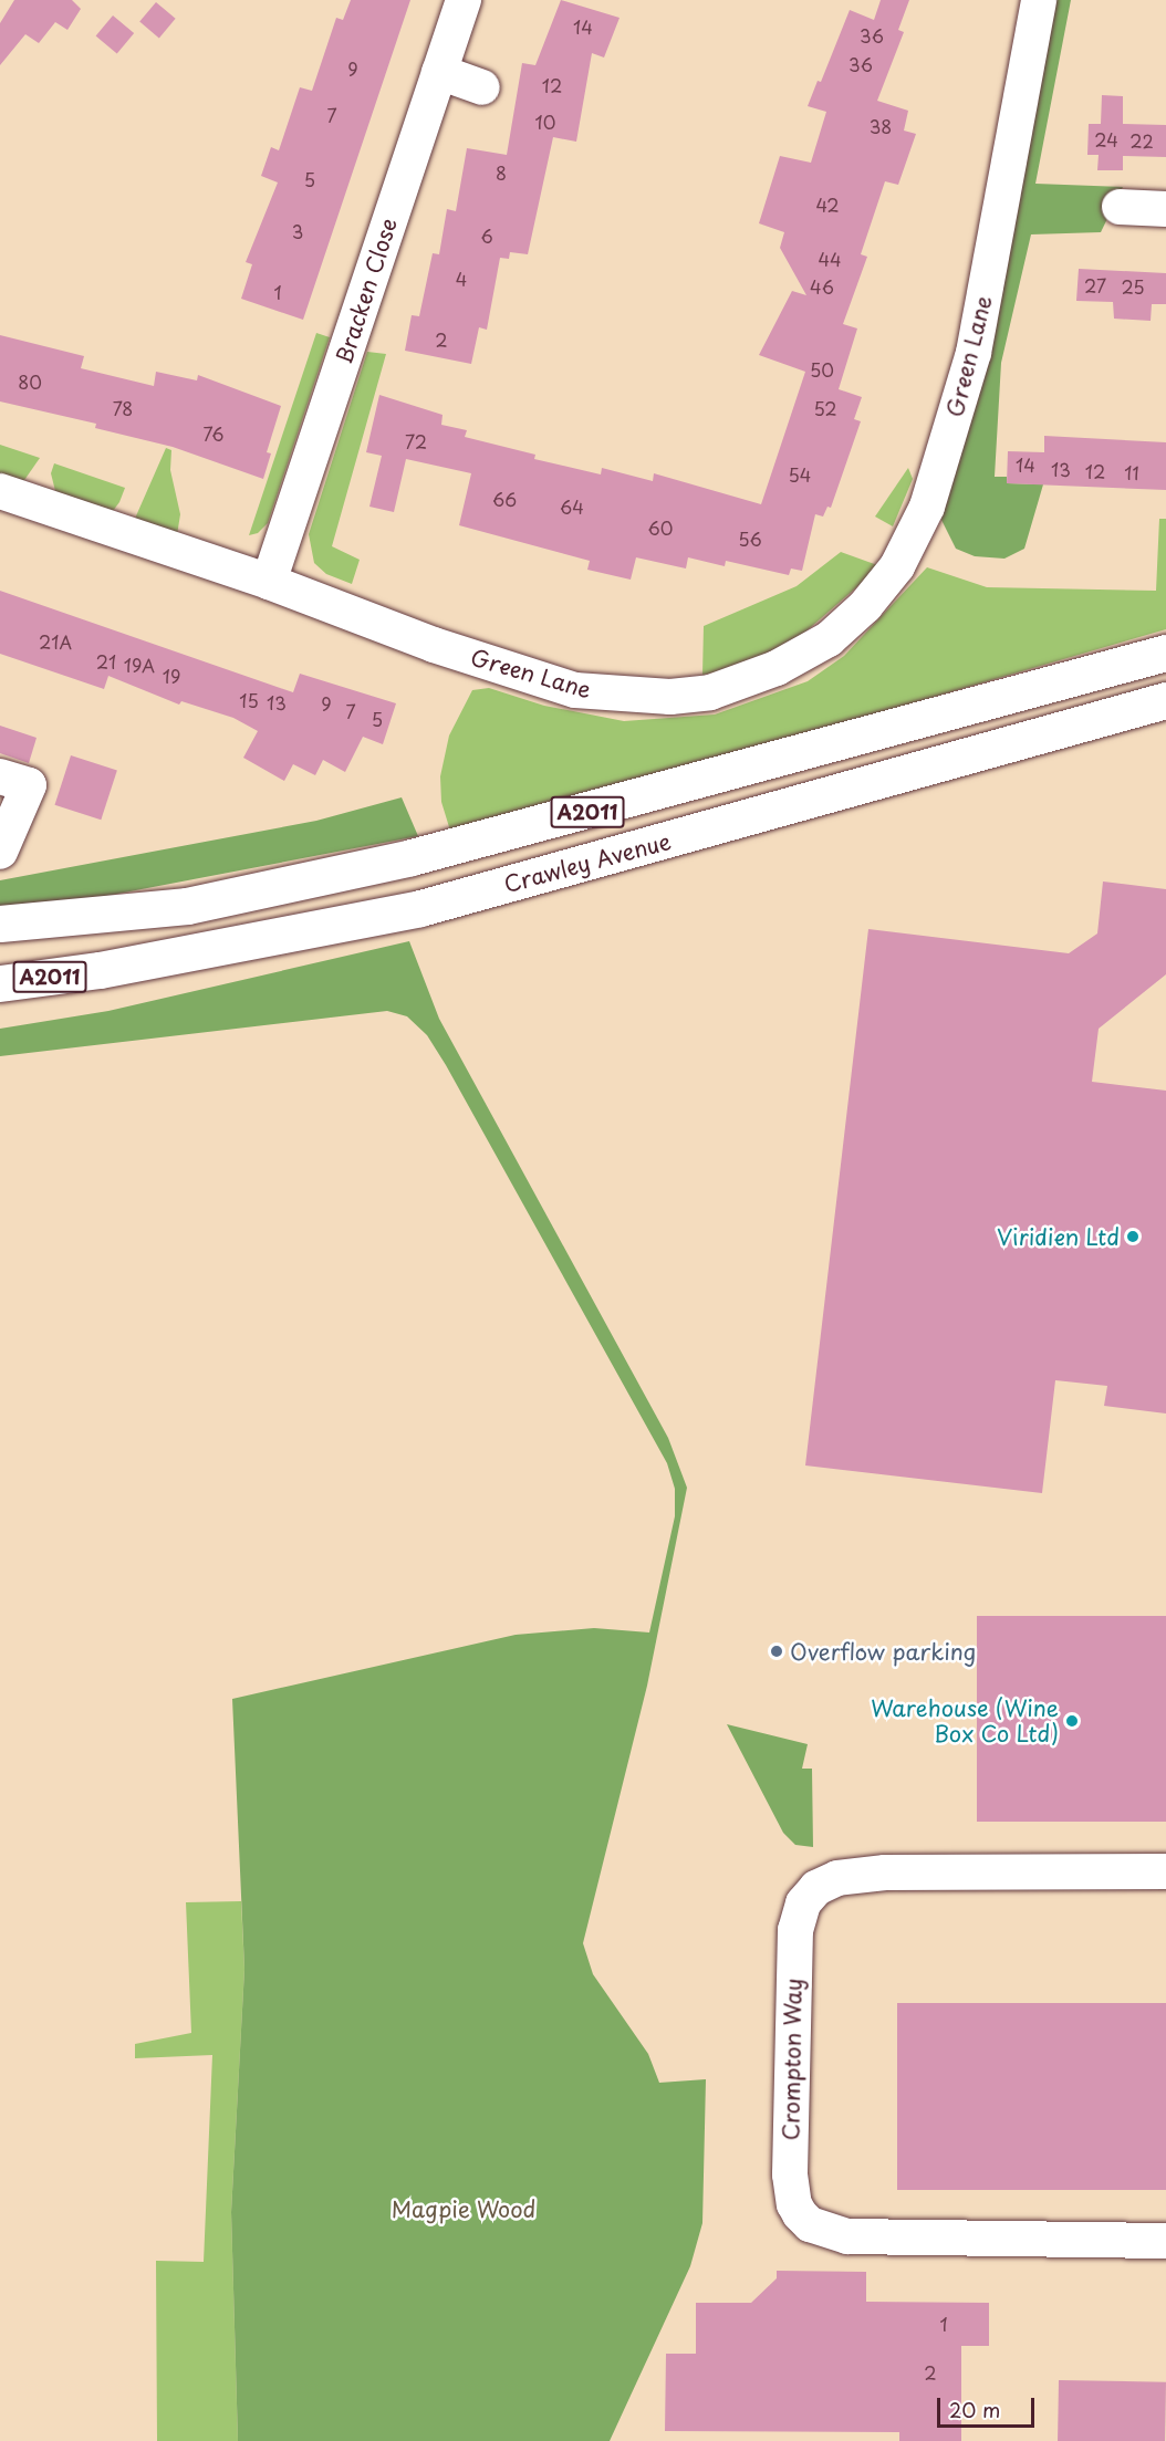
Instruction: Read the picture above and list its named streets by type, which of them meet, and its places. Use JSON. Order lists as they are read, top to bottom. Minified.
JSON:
{"streets":{"main road":["A2011","Crawley Avenue"],"street":["Bracken Close","Green Lane","Crompton Way"]},"crossings":[["Bracken Close","Green Lane"]],"parks":["Magpie Wood"],"places":["Viridien Ltd","Overflow parking","Warehouse (Wine Box Co Ltd)"],"house_numbers":["14","36","36","9","12","7","10","38","24","22","8","5","42","3","6","44","4","27","46","25","1","2","50","80","78","52","76","72","14","13","12","11","54","66","64","60","56","21A","21","19A","19","15","13","9","7","5","1","2"],"scale_bar":"20 m"}
